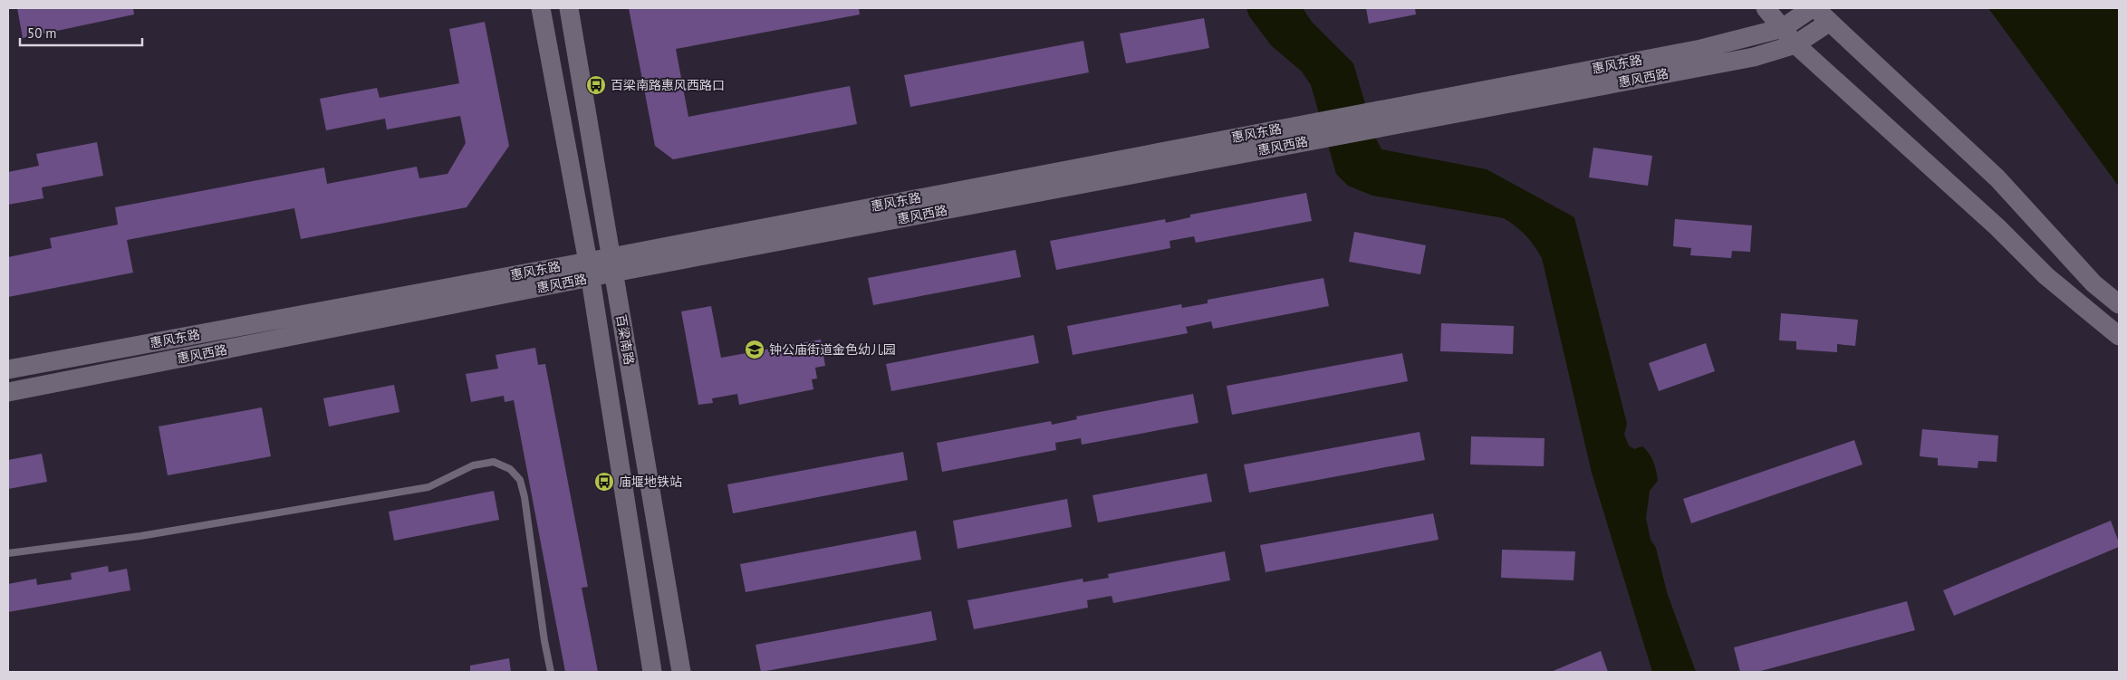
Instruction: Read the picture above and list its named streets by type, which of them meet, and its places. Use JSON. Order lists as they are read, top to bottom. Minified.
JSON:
{"streets":{"street":["惠风东路","惠风西路","百梁南路"]},"crossings":[["惠风东路","惠风西路"],["惠风东路","百梁南路"],["惠风西路","百梁南路"]],"places":{"bus stop":["百梁南路惠风西路口","庙堰地铁站"],"school or university":["钟公庙街道金色幼儿园"]},"scale_bar":"50 m"}
